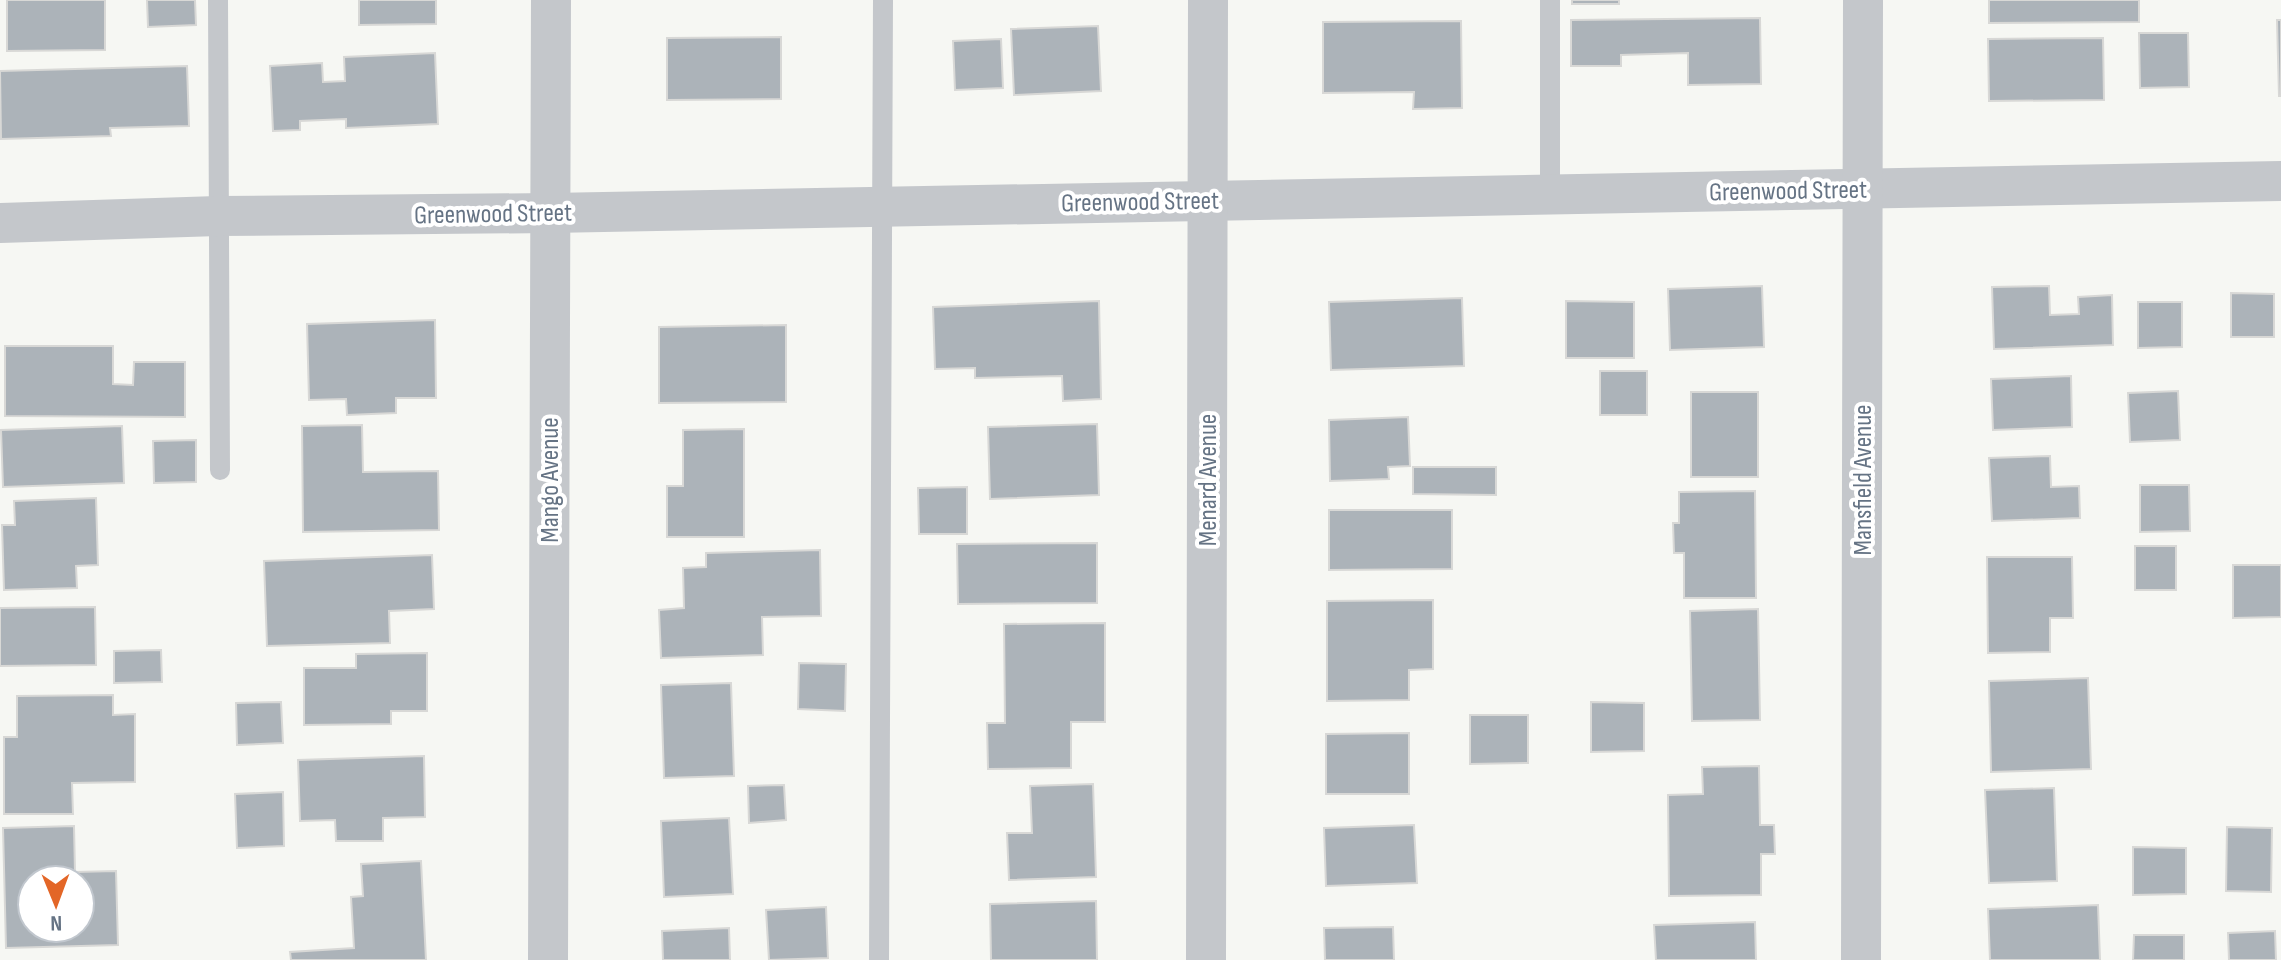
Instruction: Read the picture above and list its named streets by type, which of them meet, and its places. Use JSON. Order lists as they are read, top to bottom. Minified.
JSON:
{"streets":{"street":["Greenwood Street","Mango Avenue","Menard Avenue","Mansfield Avenue"]},"crossings":[["Greenwood Street","Mango Avenue"],["Greenwood Street","Menard Avenue"],["Greenwood Street","Mansfield Avenue"]],"north":"bottom"}
